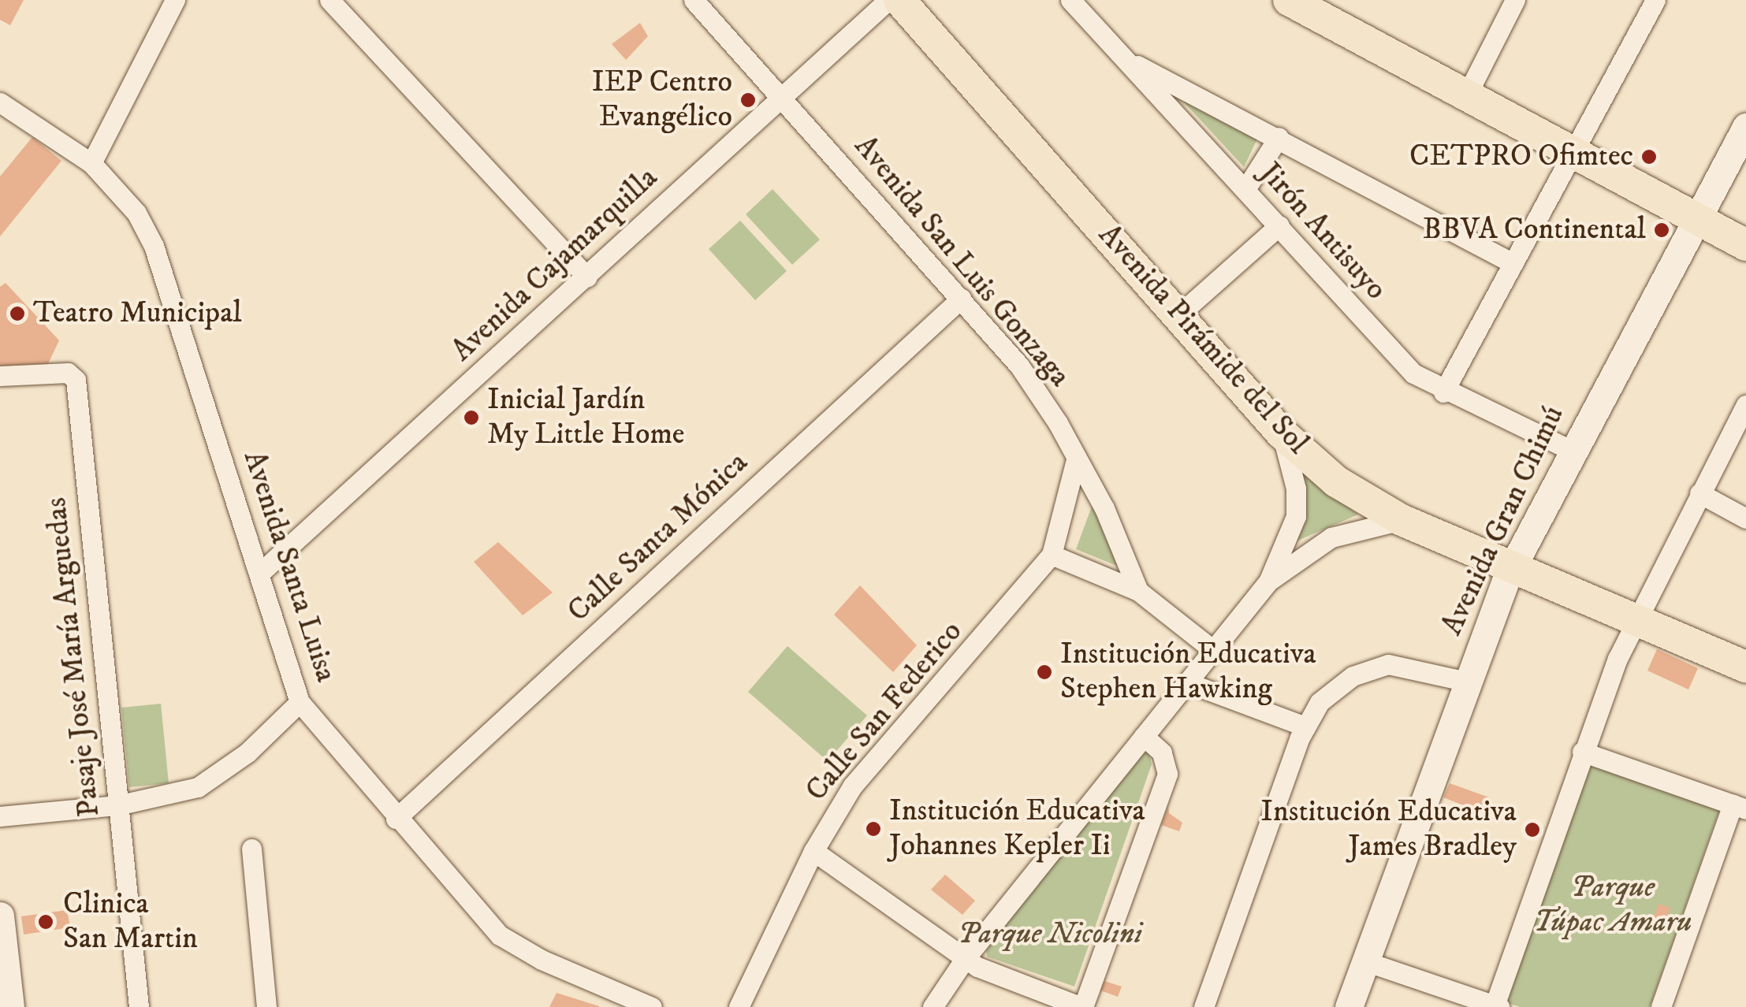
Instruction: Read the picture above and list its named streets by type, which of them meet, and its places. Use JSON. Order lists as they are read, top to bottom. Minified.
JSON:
{"streets":{"main road":["Avenida Pirámide del Sol"],"street":["Jirón Antisuyo","Avenida San Luis Gonzaga","Avenida Cajamarquilla","Avenida Gran Chimú","Calle Santa Mónica","Avenida Santa Luisa","Pasaje José María Arguedas","Calle San Federico"]},"crossings":[["Jirón Antisuyo","Avenida Gran Chimú"],["Avenida San Luis Gonzaga","Avenida Cajamarquilla"],["Avenida San Luis Gonzaga","Calle Santa Mónica"],["Avenida San Luis Gonzaga","Calle San Federico"],["Avenida Cajamarquilla","Avenida Santa Luisa"],["Avenida Pirámide del Sol","Avenida Gran Chimú"],["Calle Santa Mónica","Avenida Santa Luisa"]],"parks":["Parque Túpac Amaru","Parque Nicolini"],"places":["IEP Centro Evangélico","CETPRO Ofimtec","BBVA Continental","Teatro Municipal","Inicial Jardín My Little Home","Institución Educativa Stephen Hawking","Institución Educativa Johannes Kepler Ii","Institución Educativa James Bradley","Clinica San Martin"]}
